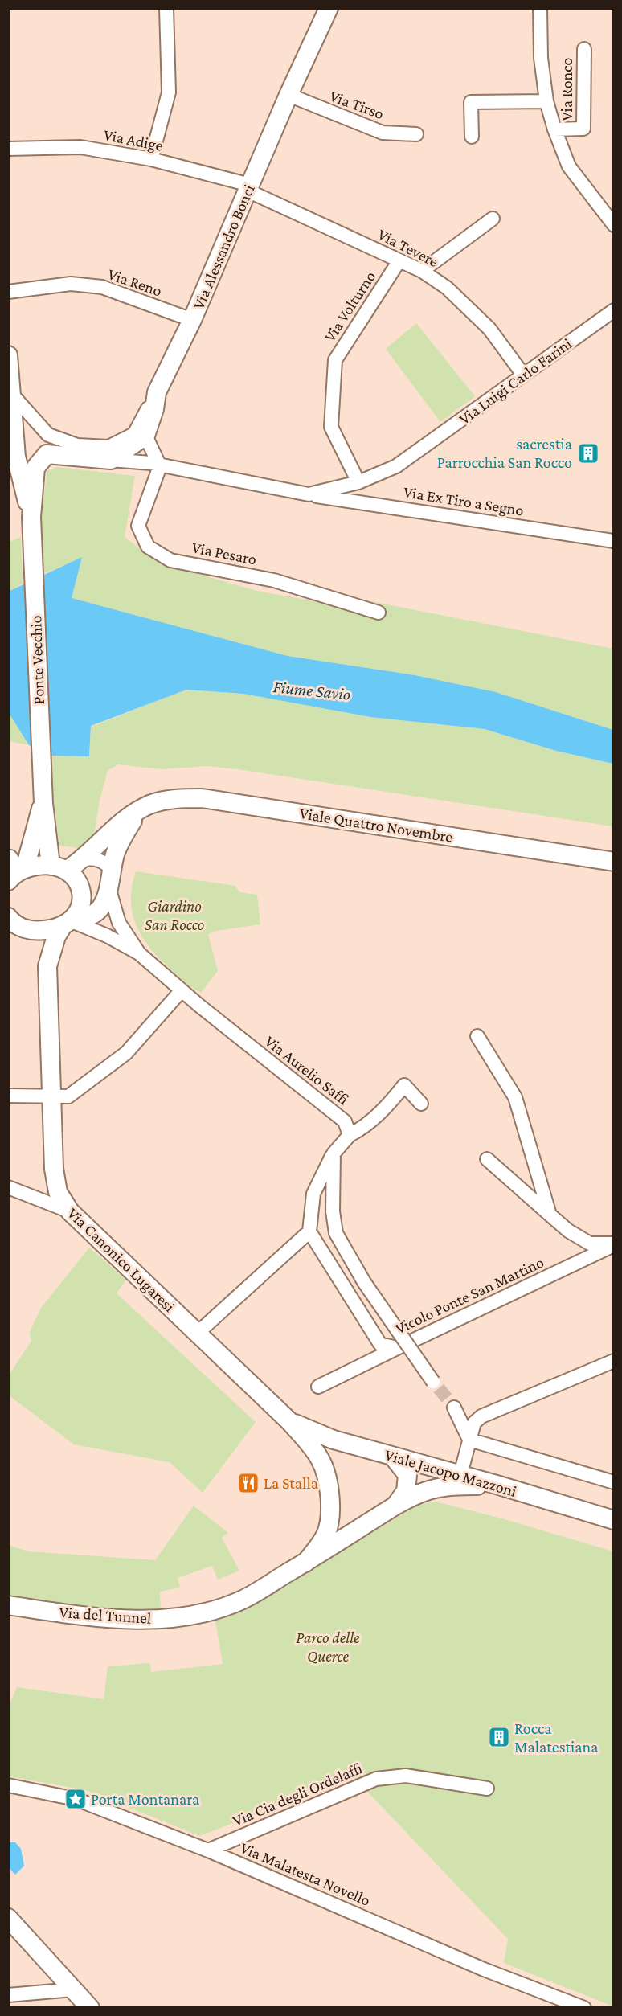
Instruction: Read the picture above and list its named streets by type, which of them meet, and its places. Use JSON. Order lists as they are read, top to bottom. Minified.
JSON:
{"streets":{"street":["Via Ronco","Via Tirso","Via Adige","Via Alessandro Bonci","Via Tevere","Via Reno","Via Volturno","Via Luigi Carlo Farini","Via Ex Tiro a Segno","Via Pesaro","Ponte Vecchio","Viale Quattro Novembre","Via Aurelio Saffi","Via Canonico Lugaresi","Vicolo Ponte San Martino","Viale Jacopo Mazzoni","Via del Tunnel","Via Cia degli Ordelaffi","Via Malatesta Novello"]},"crossings":[["Via Tirso","Via Alessandro Bonci"],["Via Adige","Via Alessandro Bonci"],["Via Adige","Via Tevere"],["Via Alessandro Bonci","Via Tevere"],["Via Alessandro Bonci","Via Reno"],["Via Tevere","Via Volturno"],["Via Tevere","Via Luigi Carlo Farini"],["Via Volturno","Via Luigi Carlo Farini"],["Via Luigi Carlo Farini","Via Ex Tiro a Segno"],["Via Luigi Carlo Farini","Via Pesaro"],["Via Luigi Carlo Farini","Ponte Vecchio"],["Ponte Vecchio","Viale Quattro Novembre"],["Via Canonico Lugaresi","Viale Jacopo Mazzoni"],["Via Canonico Lugaresi","Via del Tunnel"],["Viale Jacopo Mazzoni","Via del Tunnel"],["Via Cia degli Ordelaffi","Via Malatesta Novello"]],"water":["Fiume Savio"],"parks":["Giardino San Rocco","Parco delle Querce"],"places":{"building":["sacrestia Parrocchia San Rocco","Rocca Malatestiana"],"restaurant":["La Stalla"],"place":["Porta Montanara"]}}
